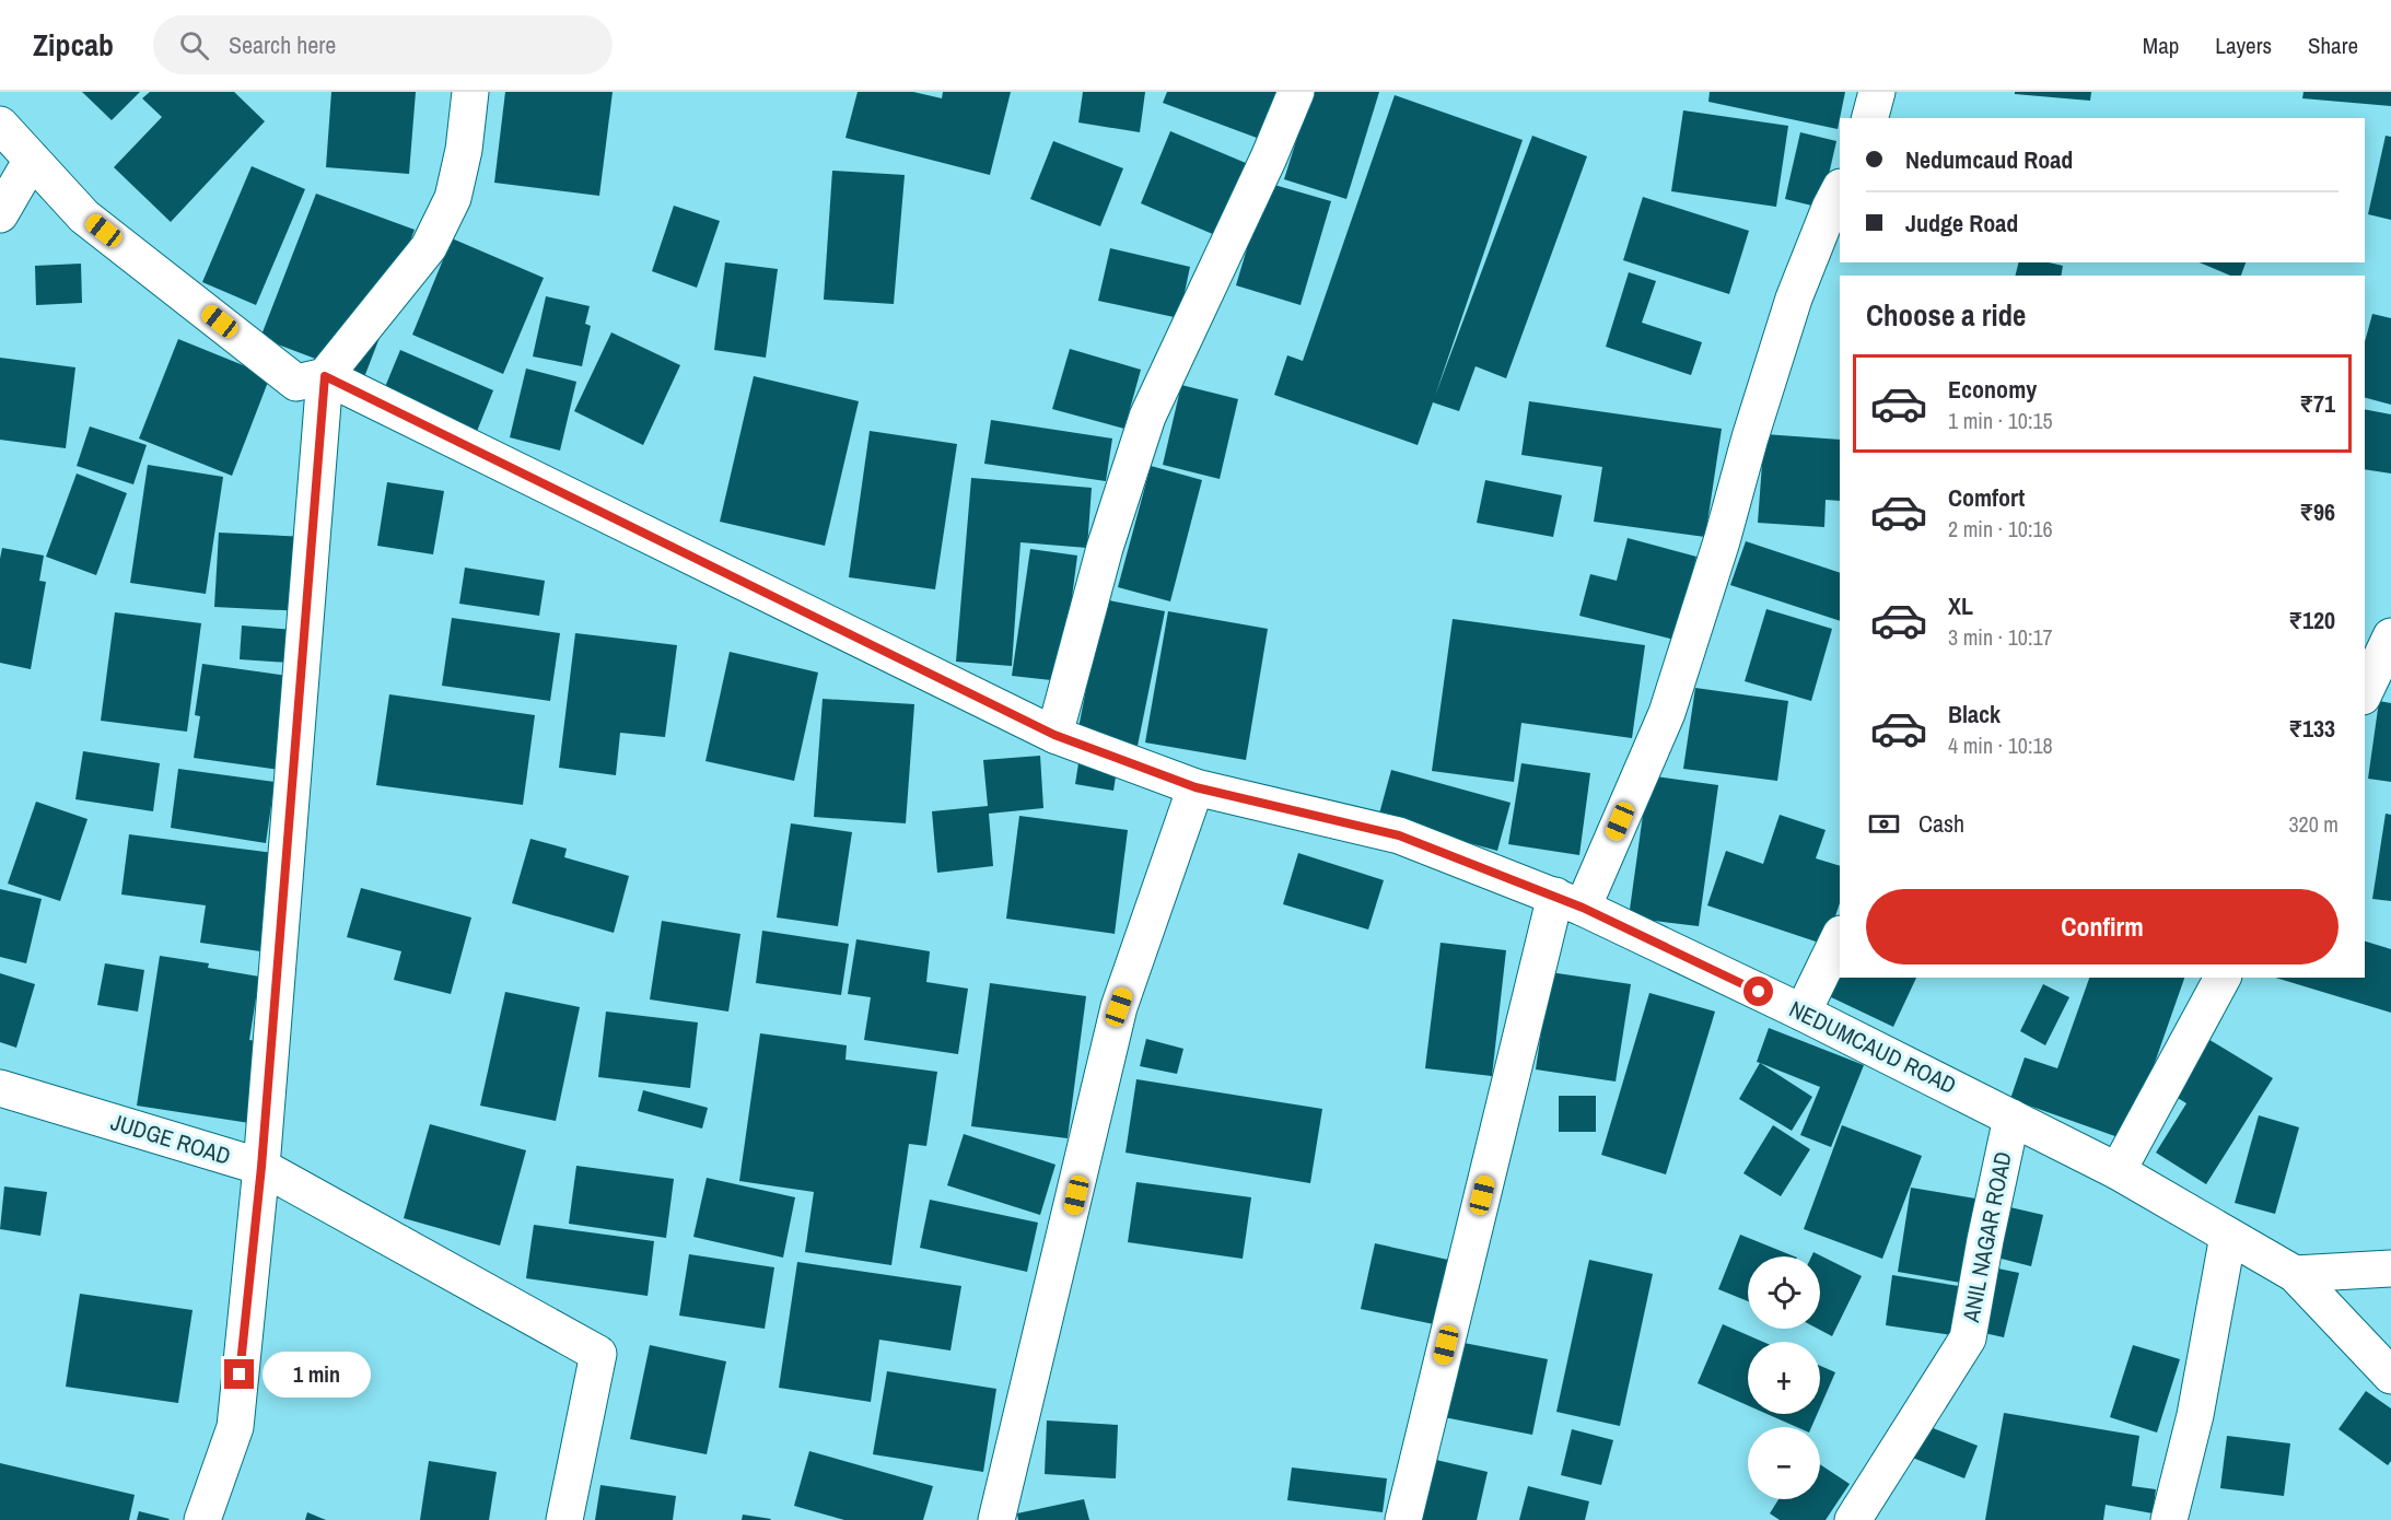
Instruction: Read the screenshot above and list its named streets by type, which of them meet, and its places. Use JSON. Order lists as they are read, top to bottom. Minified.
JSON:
{"streets":{"street":["NEDUMCAUD ROAD","JUDGE ROAD","ANIL NAGAR ROAD"]},"crossings":[["NEDUMCAUD ROAD","ANIL NAGAR ROAD"]],"page":{"header":"Zipcab","search":"Search here","nav":["Map","Layers","Share"],"banner":["Nedumcaud Road","Judge Road"],"heading":"Choose a ride","list":[{"name":"Economy","note":"1 min · 10:15","value":"₹71"},{"name":"Comfort","note":"2 min · 10:16","value":"₹96"},{"name":"XL","note":"3 min · 10:17","value":"₹120"},{"name":"Black","note":"4 min · 10:18","value":"₹133"}],"pay":["Cash","320 m"],"buttons":"Confirm","map_buttons":["+","−"],"bubble":"1 min"}}
